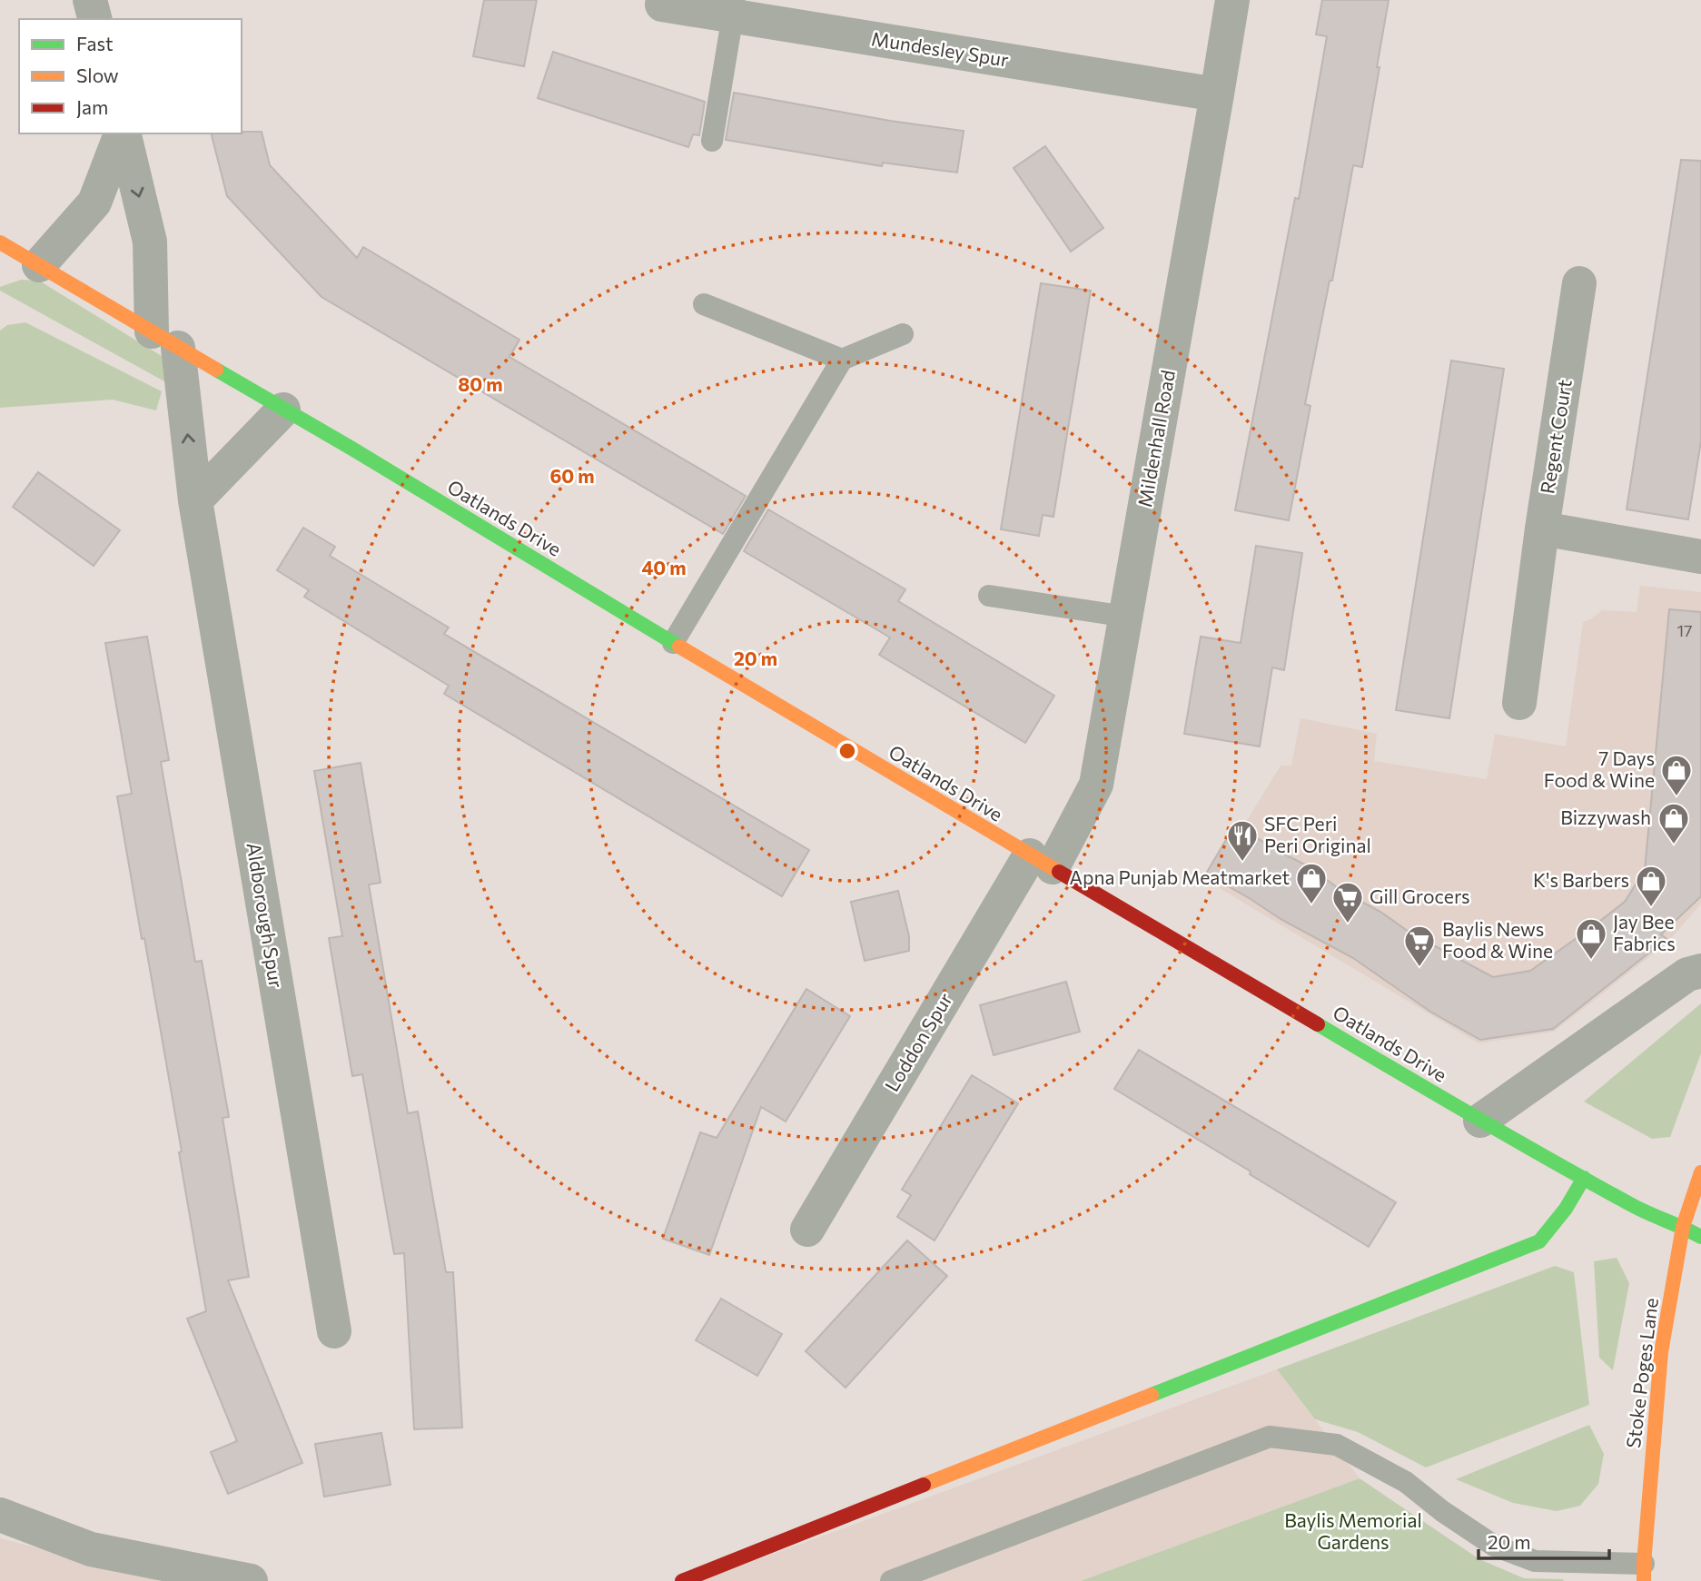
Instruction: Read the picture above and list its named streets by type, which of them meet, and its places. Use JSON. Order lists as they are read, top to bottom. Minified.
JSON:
{"streets":{"street":["Mundesley Spur","Regent Court","Mildenhall Road","Oatlands Drive","Aldborough Spur","Loddon Spur","Stoke Poges Lane"]},"crossings":[["Mundesley Spur","Mildenhall Road"],["Mildenhall Road","Oatlands Drive"],["Mildenhall Road","Loddon Spur"],["Oatlands Drive","Aldborough Spur"],["Oatlands Drive","Loddon Spur"],["Oatlands Drive","Stoke Poges Lane"]],"parks":["Baylis Memorial Gardens"],"places":{"shop":["7 Days Food & Wine","Bizzywash","Apna Punjab Meatmarket","K's Barbers","Jay Bee Fabrics"],"restaurant":["SFC Peri Peri Original"],"supermarket":["Gill Grocers","Baylis News Food & Wine"]},"house_numbers":["17"],"legend":["Fast","Slow","Jam"],"scale_bar":"20 m","rings":["80 m","60 m","40 m","20 m"]}
